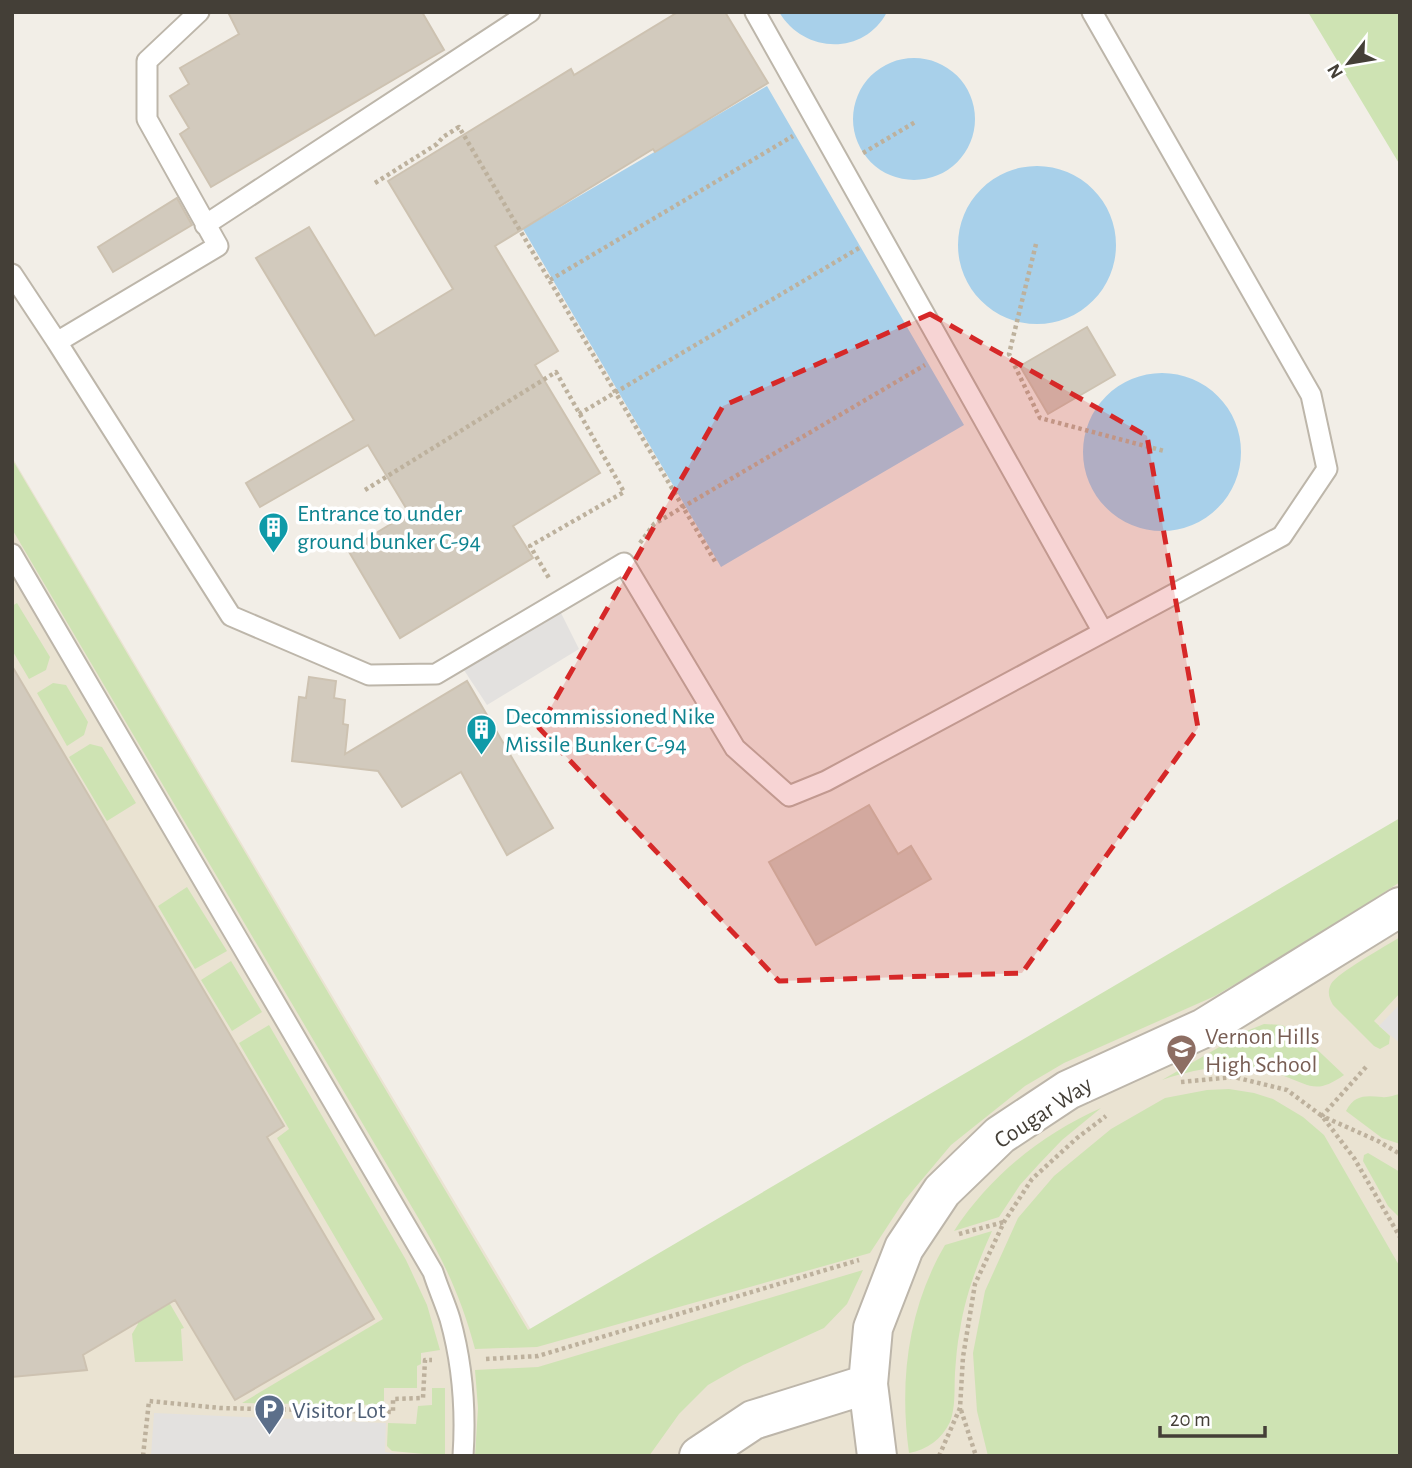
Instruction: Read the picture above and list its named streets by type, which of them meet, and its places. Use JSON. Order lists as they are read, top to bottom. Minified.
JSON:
{"streets":{"street":["Cougar Way"]},"places":{"building":["Entrance to under ground bunker C-94","Decommissioned Nike Missile Bunker C-94"],"school or university":["Vernon Hills High School"],"parking":["Visitor Lot"]},"scale_bar":"20 m","north":"bottom left"}
